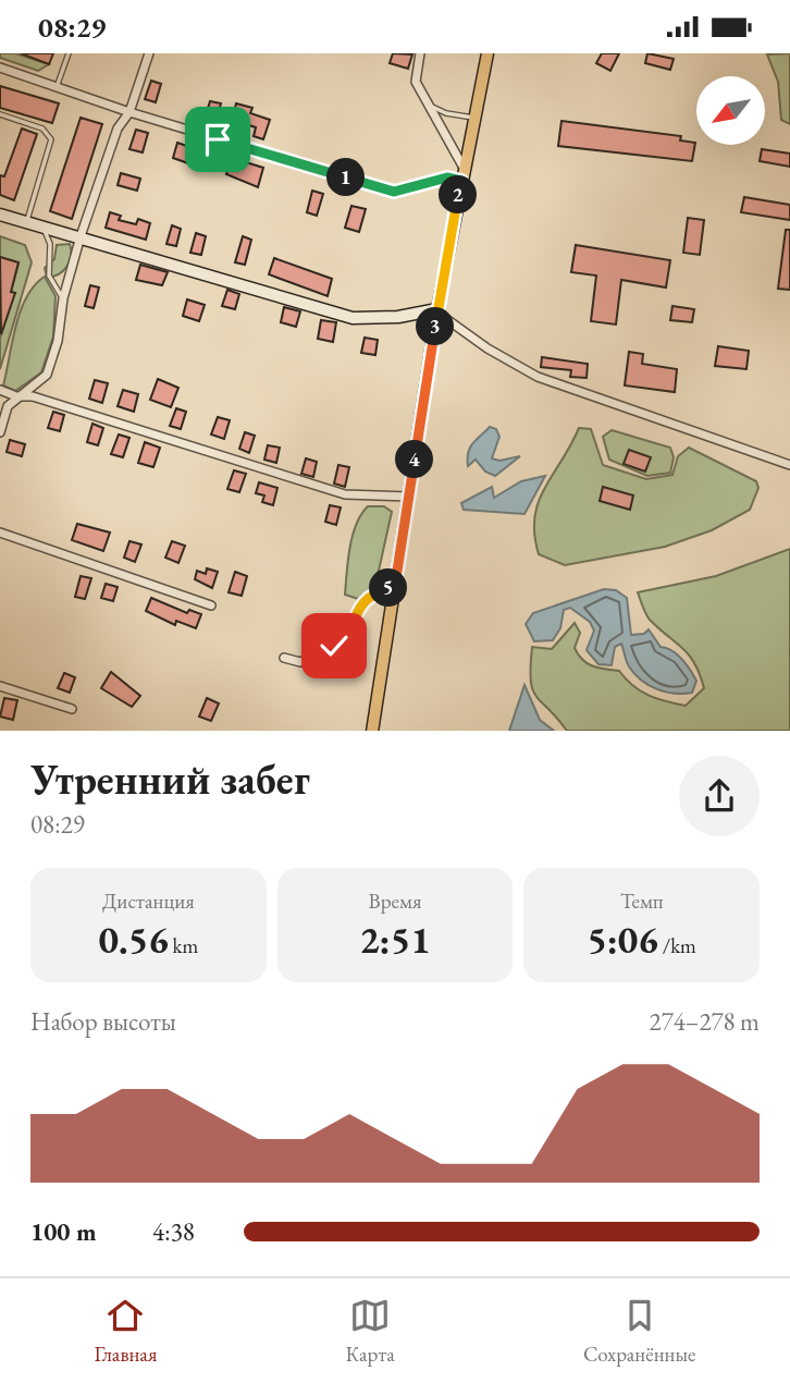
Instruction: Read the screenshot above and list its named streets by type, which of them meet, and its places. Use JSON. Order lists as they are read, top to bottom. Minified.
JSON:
{"north":"bottom left","page":{"status":"08:29","pins":["1","2","3","4","5"],"heading":["Утренний забег","08:29"],"stats":[["Дистанция","0.56 km"],["Время","2:51"],["Темп","5:06 /km"]],"chart":["Набор высоты","274–278 m"],"list":[{"name":"100 m","note":"4:38"}],"tabs":["Главная","Карта","Сохранённые"]}}
